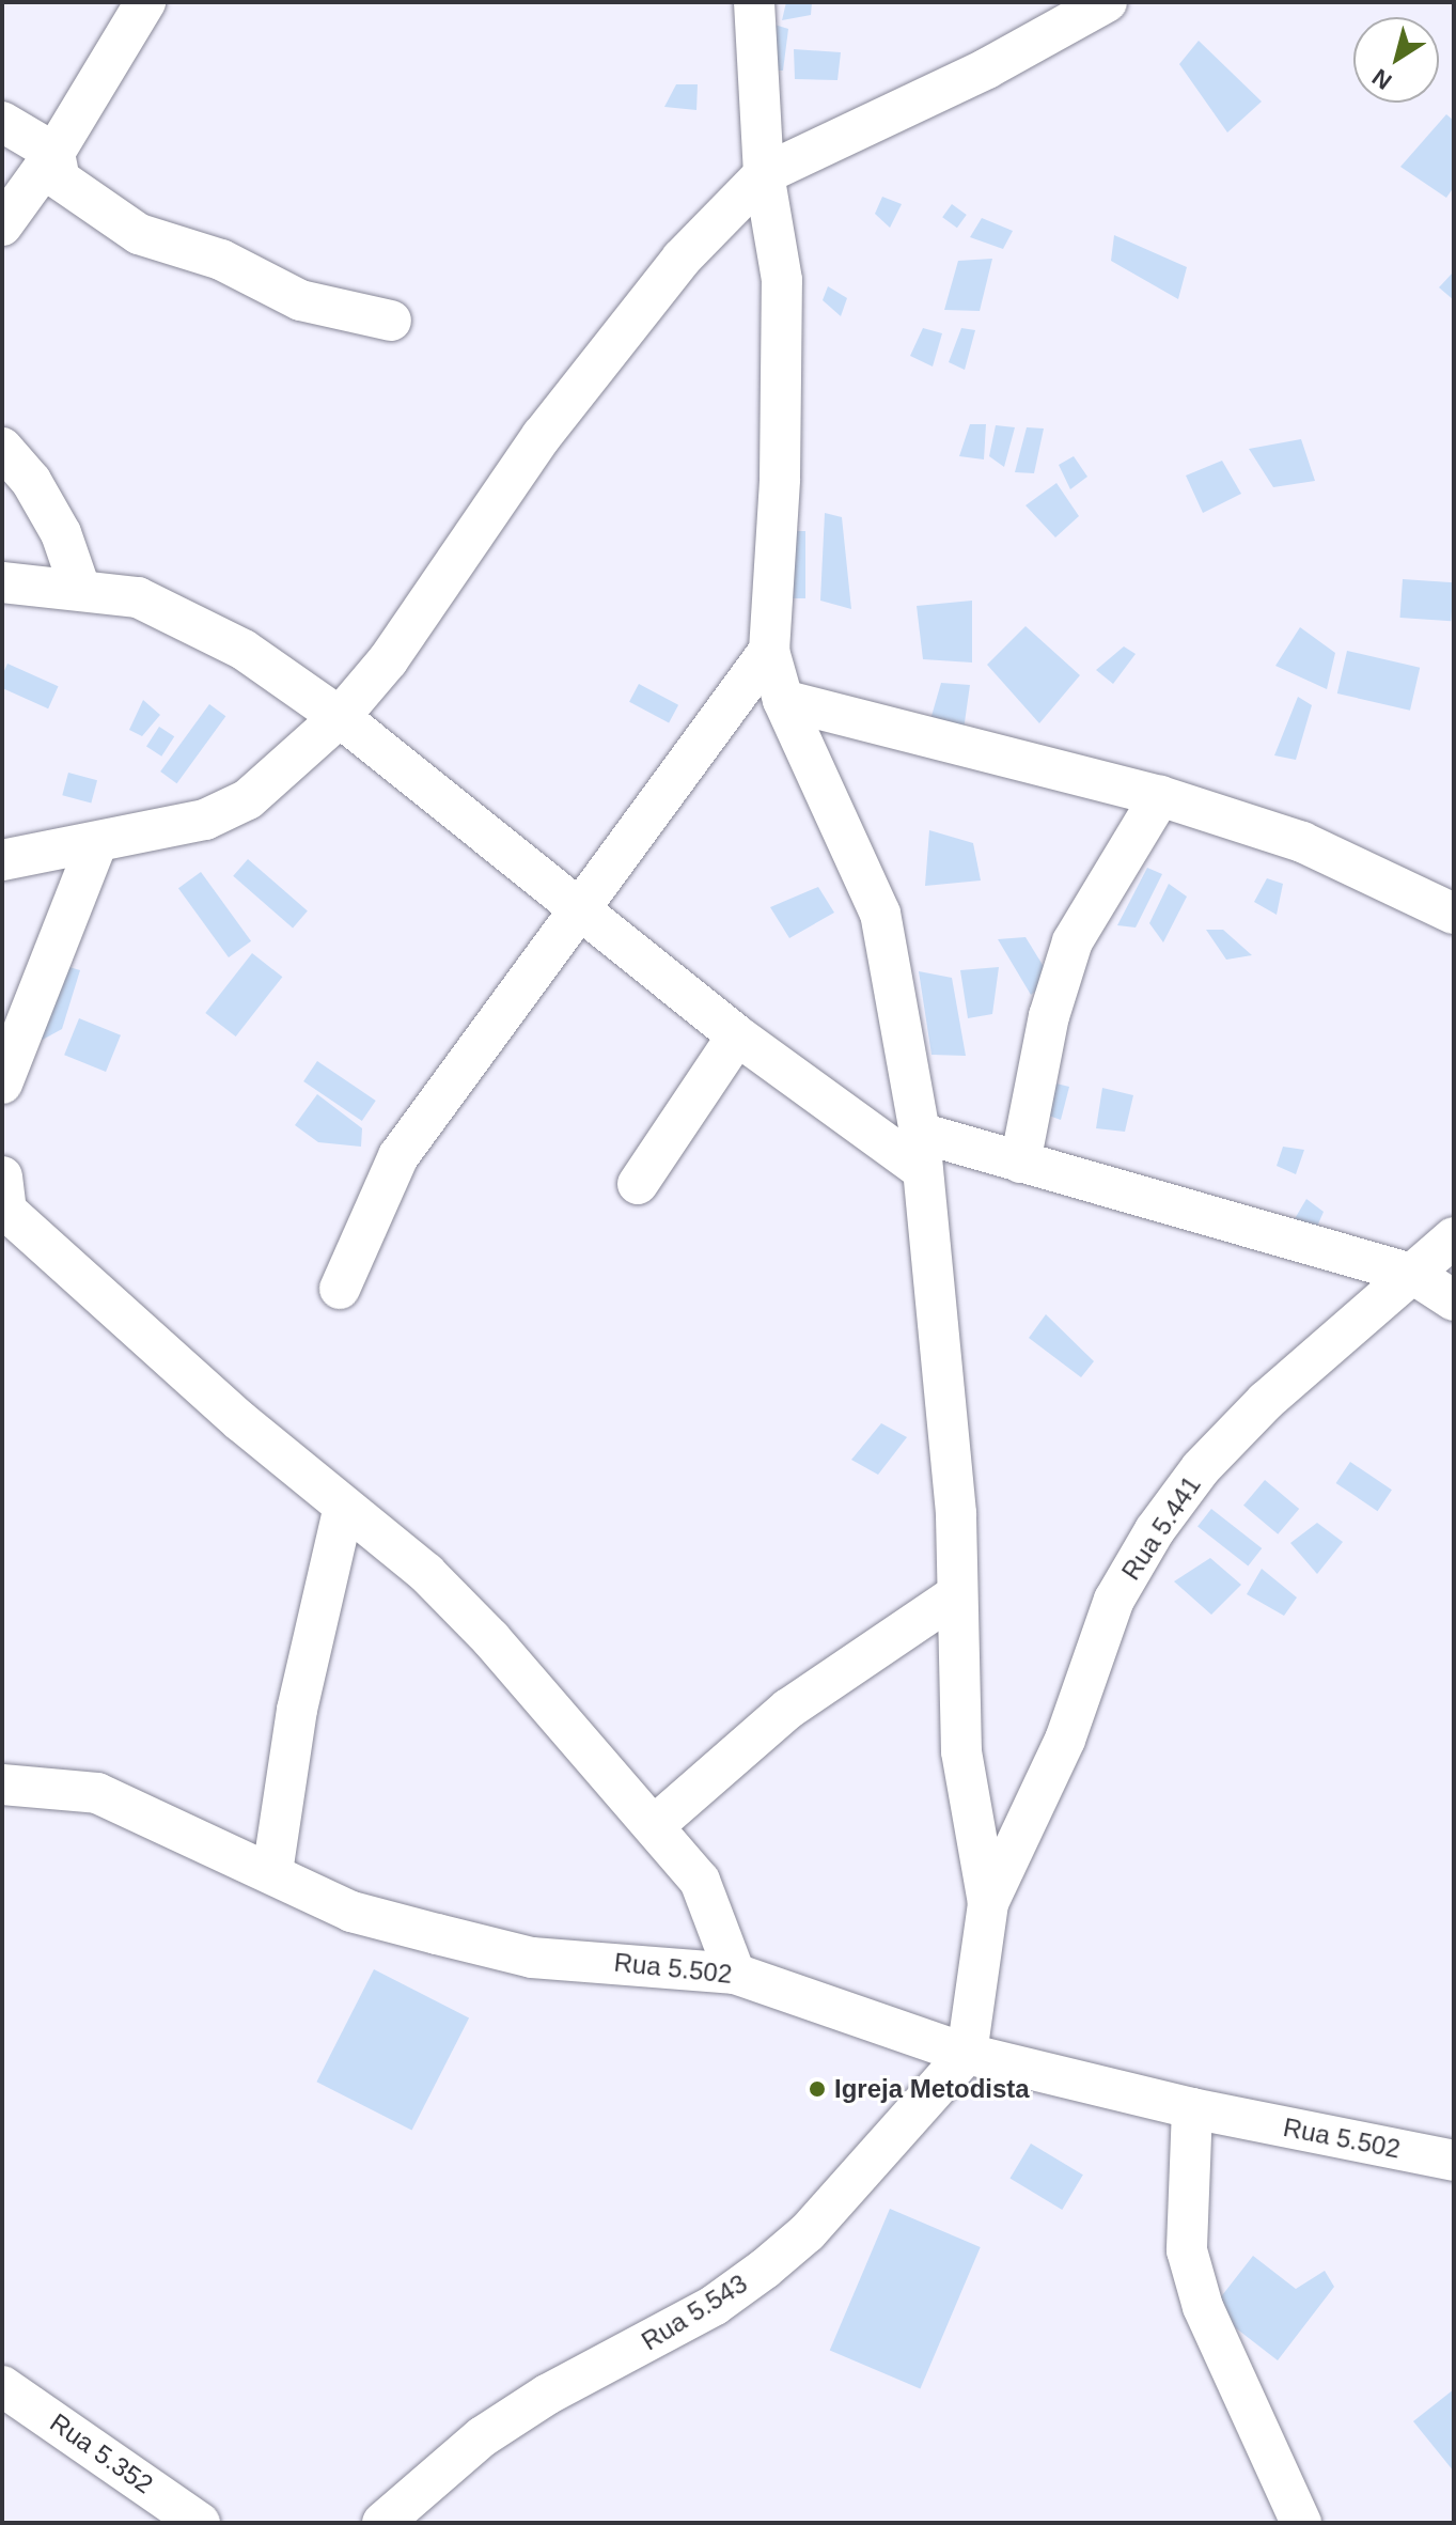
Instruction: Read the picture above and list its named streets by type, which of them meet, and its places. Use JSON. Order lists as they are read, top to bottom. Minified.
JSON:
{"streets":{"street":["Rua 5.441","Rua 5.502","Rua 5.543","Rua 5.352"]},"crossings":[["Rua 5.502","Rua 5.543"]],"places":["Igreja Metodista"],"north":"bottom left"}
